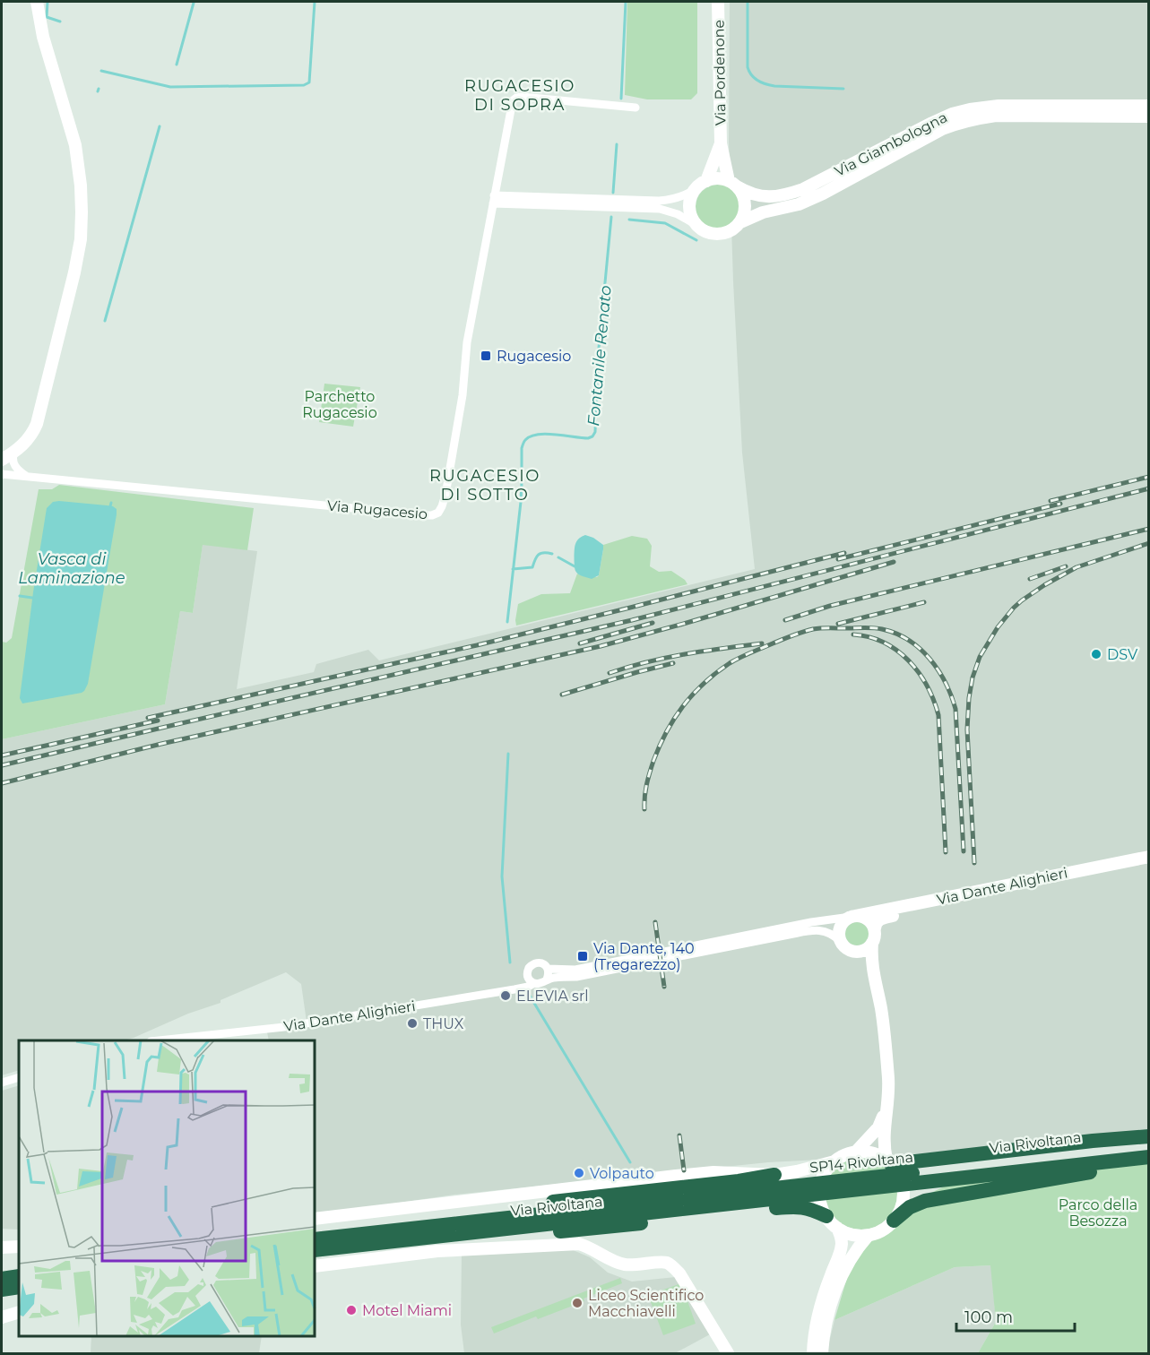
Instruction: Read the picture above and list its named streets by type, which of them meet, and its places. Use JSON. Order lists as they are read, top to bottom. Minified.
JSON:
{"streets":{"highway":["Via Rivoltana","SP14 Rivoltana"],"street":["Via Pordenone","Via Giambologna","Via Rugacesio","Via Dante Alighieri"]},"crossings":[["Via Pordenone","Via Giambologna"],["Via Rivoltana","SP14 Rivoltana"]],"districts":["RUGACESIO DI SOPRA","RUGACESIO DI SOTTO"],"water":["Fontanile Renato","Vasca di Laminazione"],"parks":["Parchetto Rugacesio","Parco della Besozza"],"places":{"transit":["Rugacesio","Via Dante, 140 (Tregarezzo)"],"other":["DSV","ELEVIA srl","THUX","Volpauto","Liceo Scientifico Macchiavelli","Motel Miami"]},"scale_bar":"100 m"}
